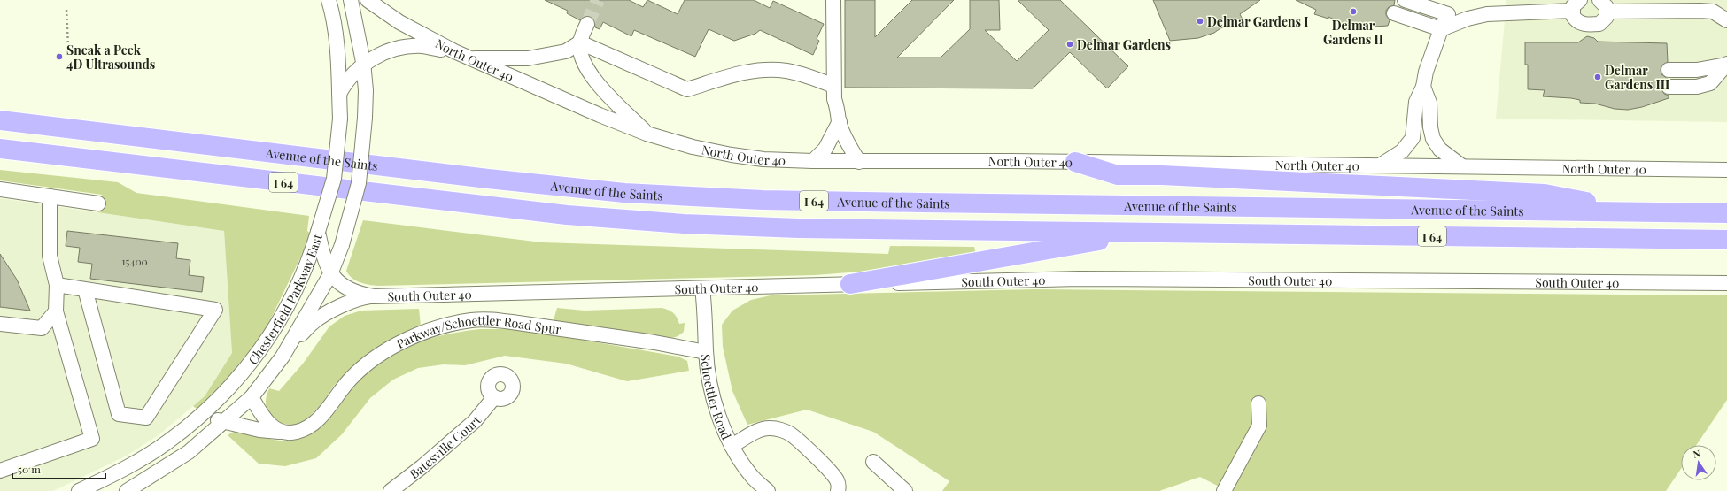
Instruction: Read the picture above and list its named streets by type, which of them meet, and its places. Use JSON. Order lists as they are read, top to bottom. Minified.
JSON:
{"streets":{"highway":["Avenue of the Saints","I 64"],"street":["North Outer 40","South Outer 40","Chesterfield Parkway East","Parkway/Schoettler Road Spur","Schoettler Road","Batesville Court"]},"crossings":[["South Outer 40","Chesterfield Parkway East"],["South Outer 40","Schoettler Road"],["Chesterfield Parkway East","Parkway/Schoettler Road Spur"],["Parkway/Schoettler Road Spur","Schoettler Road"]],"places":["Delmar Gardens II","Delmar Gardens I","Delmar Gardens","Sneak a Peek 4D Ultrasounds","Delmar Gardens III"],"house_numbers":["15400"],"scale_bar":"50 m","north":"top"}
